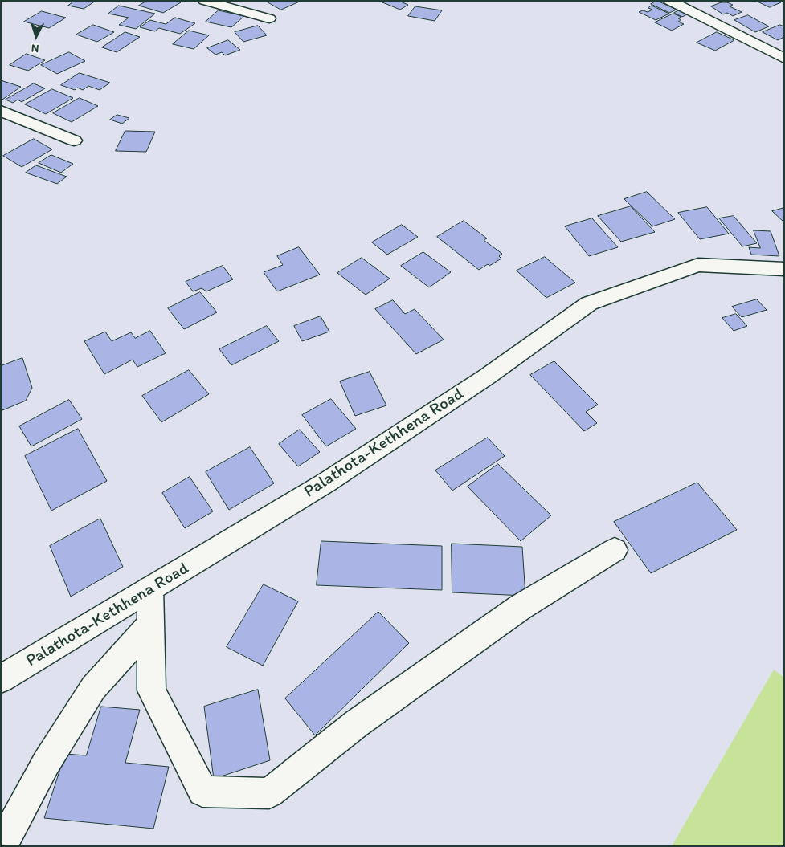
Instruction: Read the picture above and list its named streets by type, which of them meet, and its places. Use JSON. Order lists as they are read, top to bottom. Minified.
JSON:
{"streets":{"street":["Palathota-Kethhena Road"]},"north":"bottom"}
